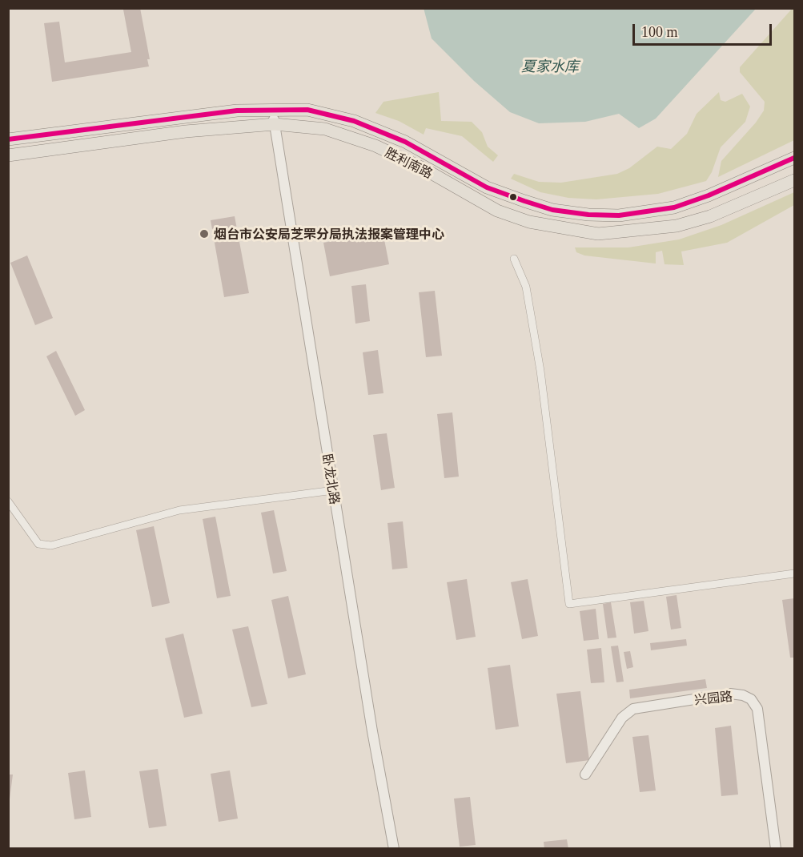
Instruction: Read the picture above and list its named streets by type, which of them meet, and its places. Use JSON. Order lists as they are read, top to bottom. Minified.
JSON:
{"streets":{"main road":["胜利南路"],"street":["卧龙北路","兴园路"]},"crossings":[["胜利南路","卧龙北路"]],"water":["夏家水库"],"places":["烟台市公安局芝罘分局执法报案管理中心"],"scale_bar":"100 m"}
